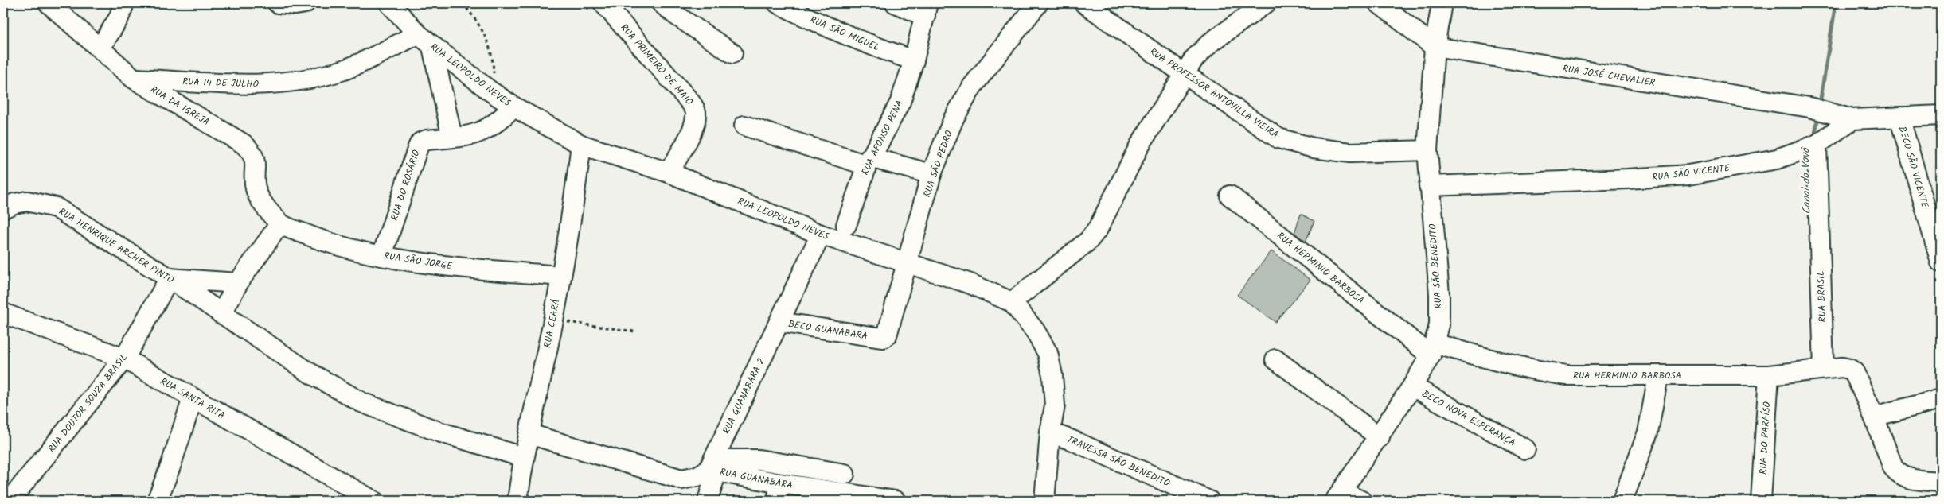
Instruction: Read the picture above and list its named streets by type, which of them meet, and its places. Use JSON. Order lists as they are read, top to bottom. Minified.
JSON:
{"streets":{"street":["RUA SÃO MIGUEL","RUA PRIMEIRO DE MAIO","RUA LEOPOLDO NEVES","RUA JOSÉ CHEVALIER","RUA 14 DE JULHO","RUA PROFESSOR ANTOVILLA VIEIRA","RUA DA IGREJA","RUA AFONSO PENA","RUA SÃO PEDRO","BECO SÃO VICENTE","RUA SÃO VICENTE","RUA DO ROSÁRIO","RUA HENRIQUE ARCHER PINTO","RUA SÃO JORGE","RUA SÃO BENEDITO","RUA HERMINIO BARBOSA","RUA BRASIL","RUA CEARÁ","BECO GUANABARA","RUA GUANABARA 2","RUA SANTA RITA","RUA DOUTOR SOUZA BRASIL","BECO NOVA ESPERANÇA","RUA DO PARAÍSO","TRAVESSA SÃO BENEDITO","RUA GUANABARA"]},"crossings":[["RUA SÃO MIGUEL","RUA AFONSO PENA"],["RUA PRIMEIRO DE MAIO","RUA LEOPOLDO NEVES"],["RUA LEOPOLDO NEVES","RUA 14 DE JULHO"],["RUA LEOPOLDO NEVES","RUA SÃO PEDRO"],["RUA LEOPOLDO NEVES","RUA DO ROSÁRIO"],["RUA LEOPOLDO NEVES","RUA CEARÁ"],["RUA LEOPOLDO NEVES","RUA GUANABARA 2"],["RUA LEOPOLDO NEVES","TRAVESSA SÃO BENEDITO"],["RUA JOSÉ CHEVALIER","RUA SÃO VICENTE"],["RUA JOSÉ CHEVALIER","RUA SÃO BENEDITO"],["RUA 14 DE JULHO","RUA DA IGREJA"],["RUA PROFESSOR ANTOVILLA VIEIRA","RUA SÃO BENEDITO"],["RUA DA IGREJA","RUA SÃO JORGE"],["RUA SÃO PEDRO","BECO GUANABARA"],["RUA SÃO VICENTE","RUA SÃO BENEDITO"],["RUA SÃO VICENTE","RUA BRASIL"],["RUA DO ROSÁRIO","RUA SÃO JORGE"],["RUA HENRIQUE ARCHER PINTO","RUA CEARÁ"],["RUA HENRIQUE ARCHER PINTO","RUA DOUTOR SOUZA BRASIL"],["RUA SÃO JORGE","RUA CEARÁ"],["RUA SÃO BENEDITO","RUA HERMINIO BARBOSA"],["RUA SÃO BENEDITO","BECO NOVA ESPERANÇA"],["RUA HERMINIO BARBOSA","RUA BRASIL"],["RUA HERMINIO BARBOSA","RUA DO PARAÍSO"],["RUA CEARÁ","RUA GUANABARA"],["BECO GUANABARA","RUA GUANABARA 2"],["RUA GUANABARA 2","RUA GUANABARA"],["RUA SANTA RITA","RUA DOUTOR SOUZA BRASIL"]],"water":["Canal do Vovô"]}
